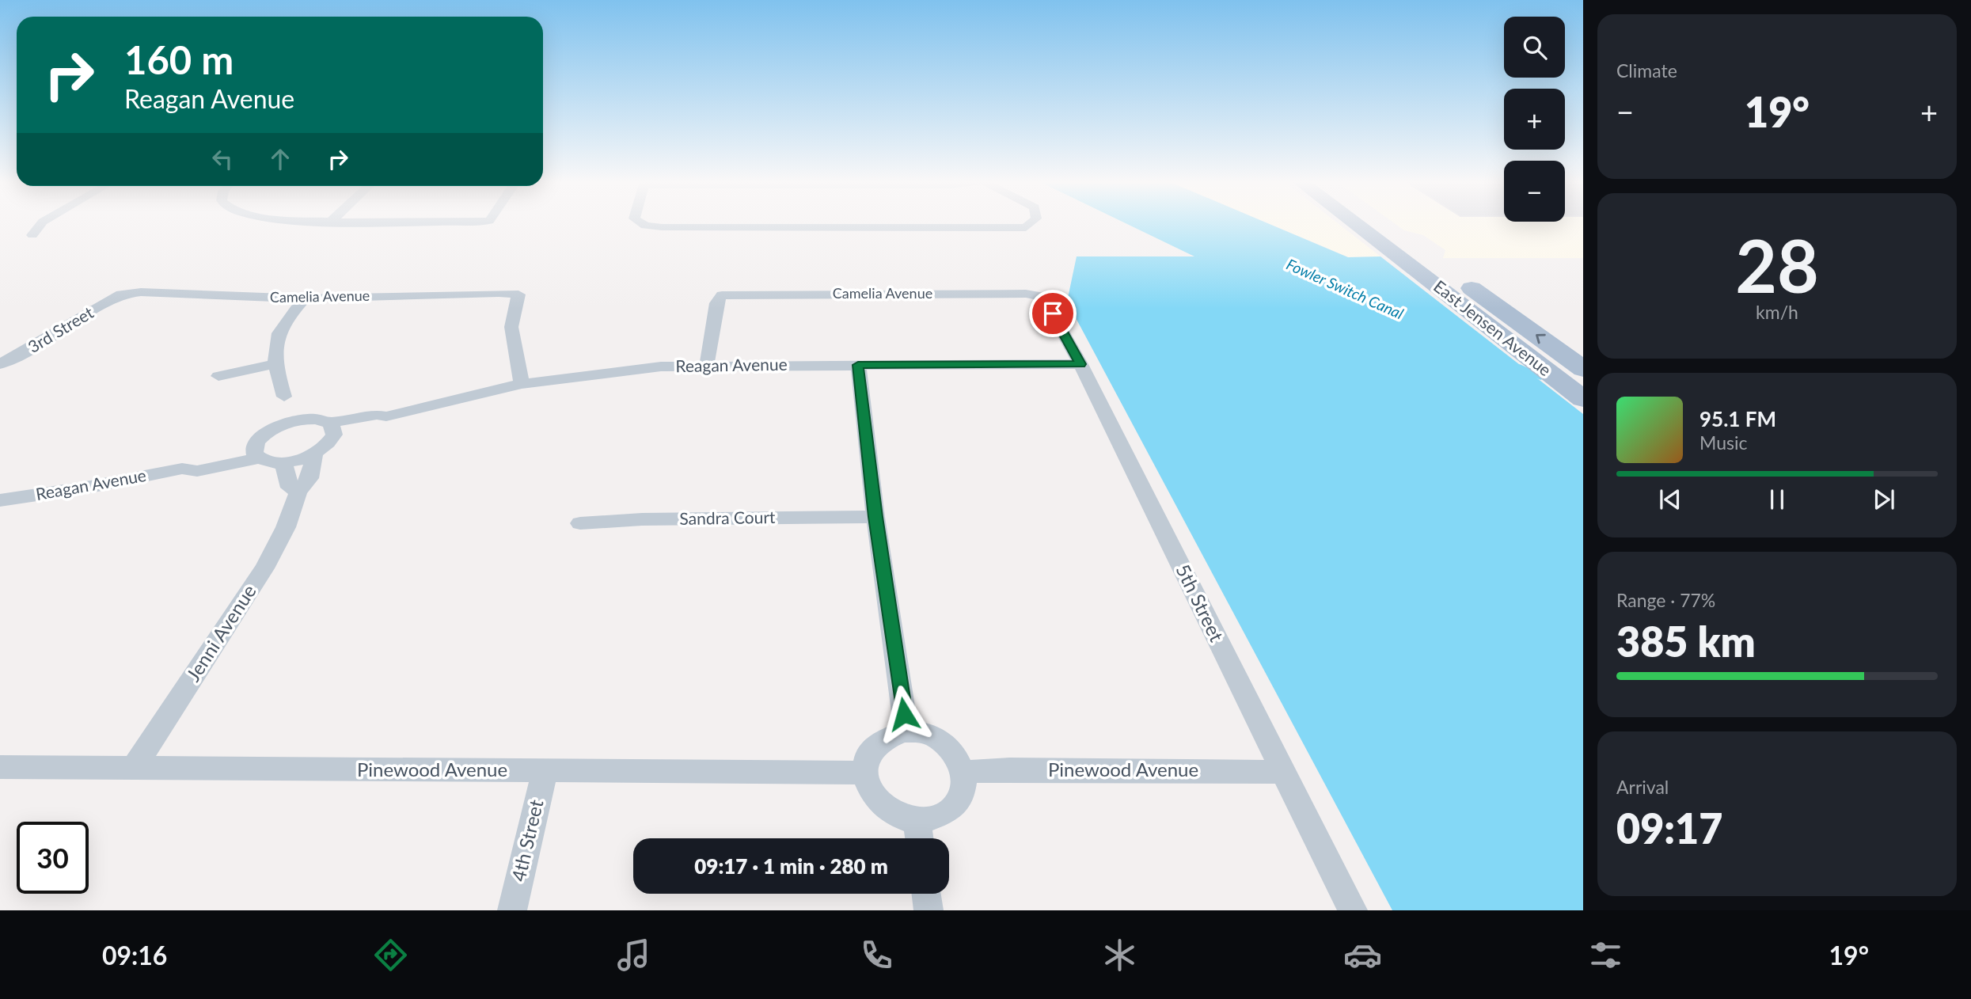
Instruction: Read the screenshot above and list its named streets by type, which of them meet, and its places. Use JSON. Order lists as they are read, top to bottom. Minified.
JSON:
{"streets":{"main road":["East Jensen Avenue"],"street":["Camelia Avenue","3rd Street","Reagan Avenue","Sandra Court","5th Street","Jenni Avenue","Pinewood Avenue","4th Street"]},"crossings":[["Camelia Avenue","3rd Street"],["Camelia Avenue","Reagan Avenue"],["Camelia Avenue","5th Street"],["Reagan Avenue","5th Street"],["5th Street","Pinewood Avenue"],["Jenni Avenue","Pinewood Avenue"],["Pinewood Avenue","4th Street"]],"water":["Fowler Switch Canal"],"page":{"tile":["Climate",["28","km/h"],["Range · 77%","385 km"],["Arrival","09:17"]],"map_buttons":["+","−"],"turn":["160 m","Reagan Avenue"],"heat":["−","19°","+"],"song":["95.1 FM","Music"],"limit":"30","trip":"09:17 · 1 min · 280 m","tabs":["09:16","19°"]}}
